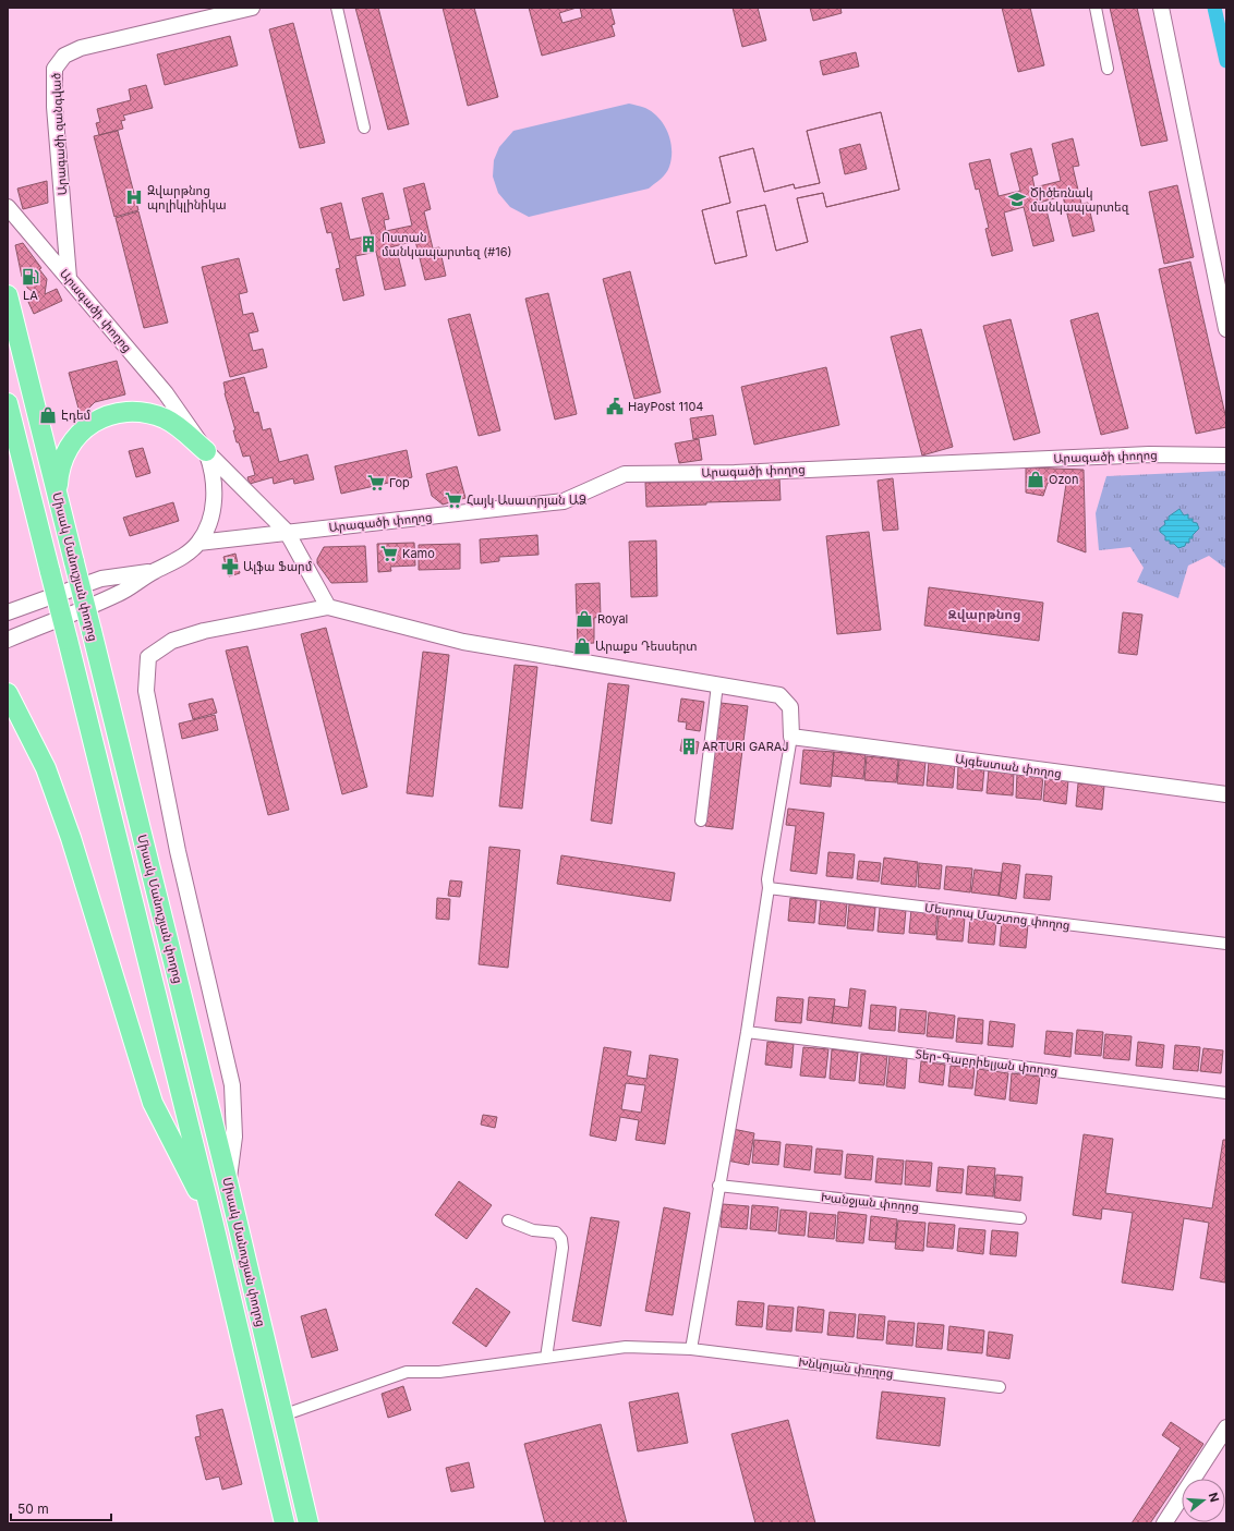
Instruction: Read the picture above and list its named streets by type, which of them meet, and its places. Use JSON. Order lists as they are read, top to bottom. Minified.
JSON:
{"streets":{"highway":["Միսակ Մանուշյան փողոց"],"street":["Արագածի զանգված","Արագածի փողոց","Այգեստան փողոց","Մեսրոպ Մաշտոց փողոց","Տեր-Գաբրիելյան փողոց","Խանջյան փողոց","Խնկոյան փողոց"]},"crossings":[["Արագածի զանգված","Արագածի փողոց"],["Միսակ Մանուշյան փողոց","Խնկոյան փողոց"]],"districts":["Զվարթնոց"],"places":{"hospital":["Զվարթնոց պոլիկլինիկա"],"school or university":["Ծիծեռնակ մանկապարտեզ"],"building":["Ոստան մանկապարտեզ (#16)","ARTURI GARAJ"],"fuel station":["LA"],"public building":["HayPost 1104"],"shop":["Էդեմ","Ozon","Royal","Արաքս Դեսսերտ"],"supermarket":["Гор","Հայկ Ասատրյան ԱՁ","Kamo"],"pharmacy":["Ալֆա Ֆարմ"]},"scale_bar":"50 m","north":"right"}
